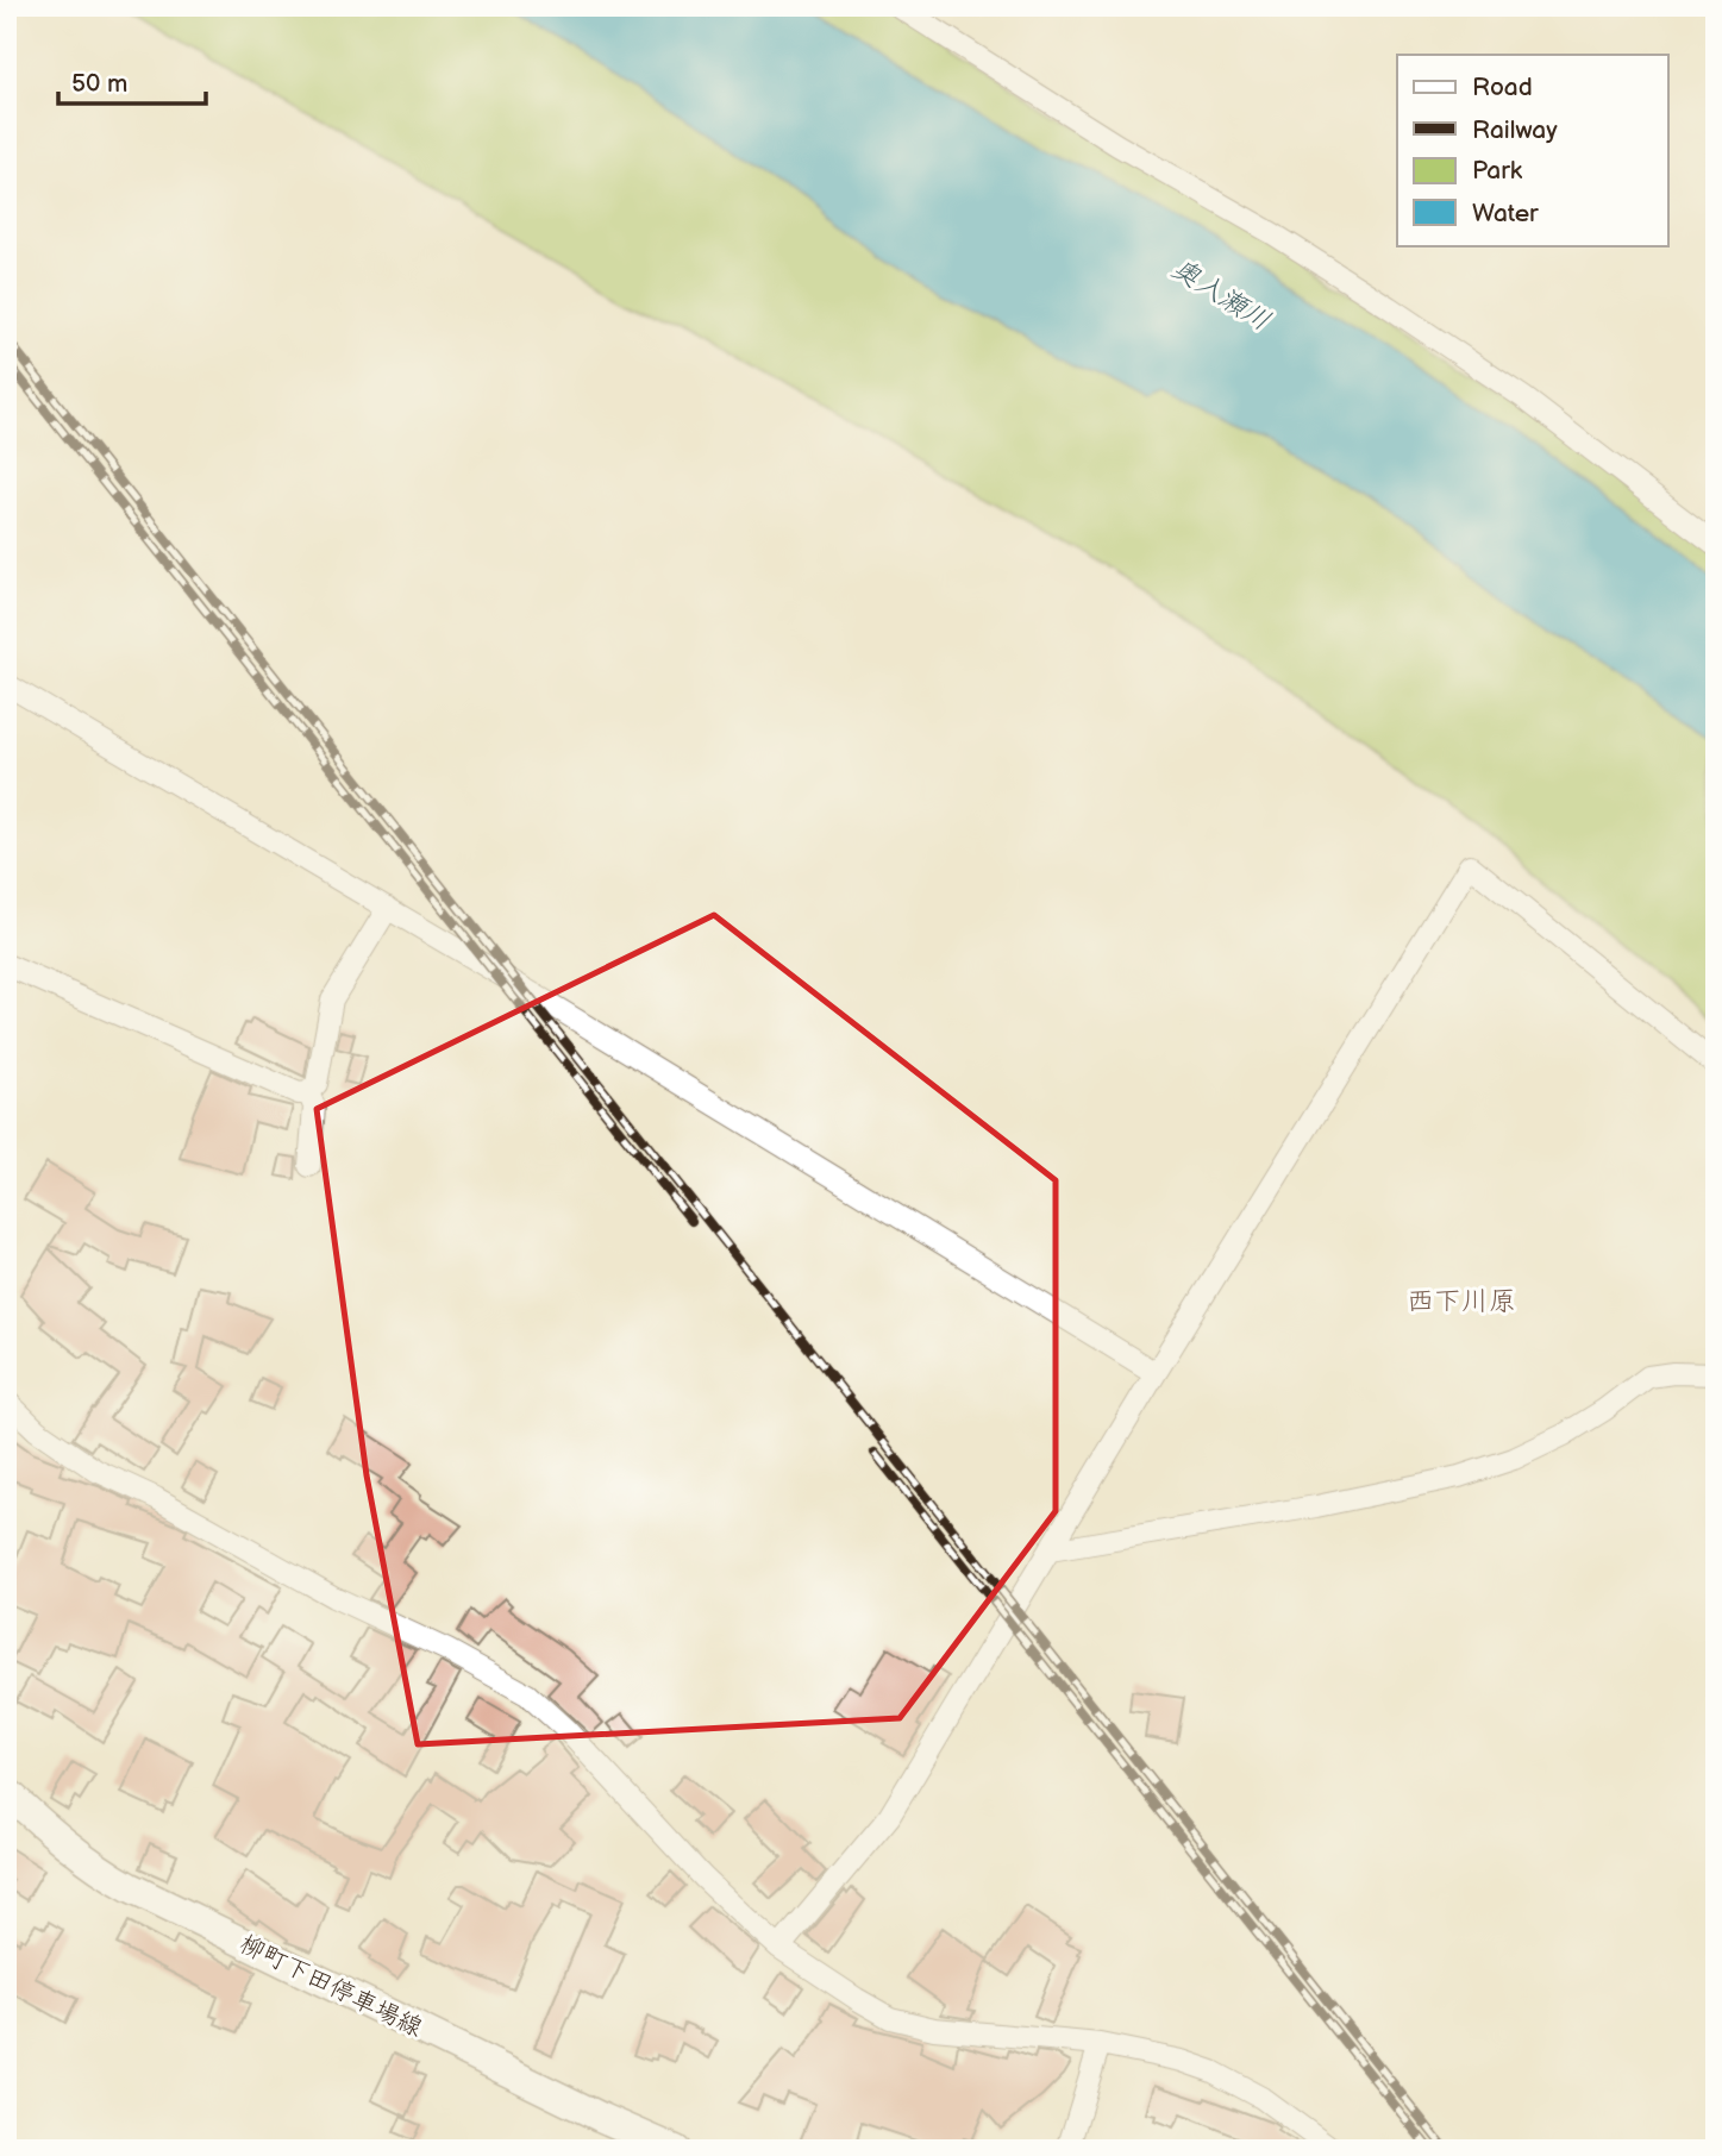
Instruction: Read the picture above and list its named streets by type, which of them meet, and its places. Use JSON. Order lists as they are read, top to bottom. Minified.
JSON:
{"streets":{"main road":["柳町下田停車場線"]},"districts":["西下川原"],"water":["奥入瀬川"],"legend":["Road","Railway","Park","Water"],"scale_bar":"50 m"}
